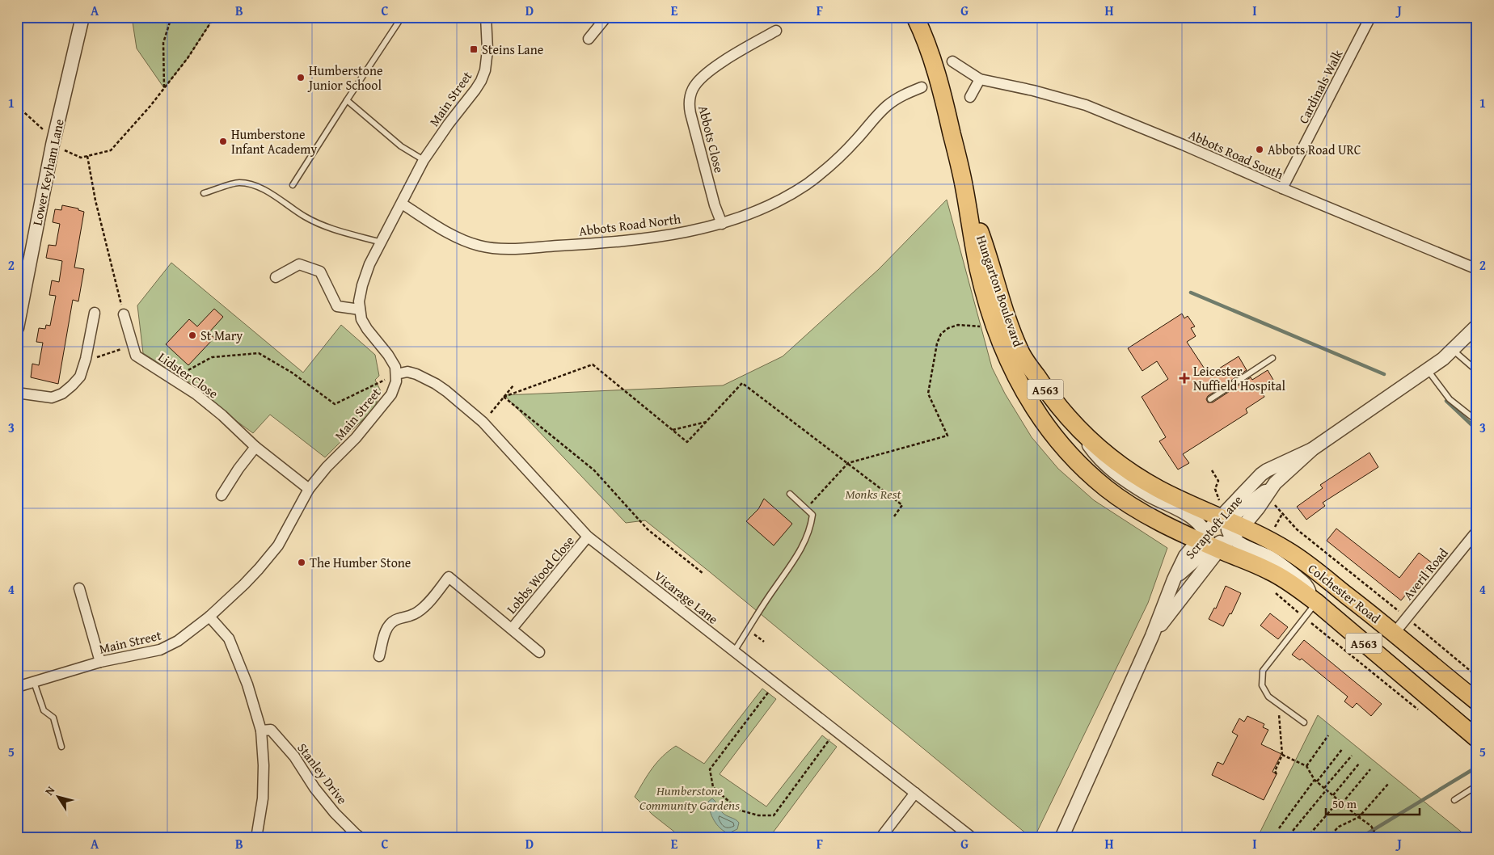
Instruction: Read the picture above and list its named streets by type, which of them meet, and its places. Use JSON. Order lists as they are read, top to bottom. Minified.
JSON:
{"streets":{"highway":["Hungarton Boulevard","A563","Colchester Road"],"street":["Cardinals Walk","Main Street","Abbots Close","Abbots Road South","Lower Keyham Lane","Abbots Road North","Lidster Close","Scraptoft Lane","Averil Road","Lobbs Wood Close","Vicarage Lane","Stanley Drive"]},"crossings":[["Cardinals Walk","Abbots Road South"],["Main Street","Abbots Road North"],["Main Street","Lidster Close"],["Main Street","Vicarage Lane"],["Abbots Close","Abbots Road North"],["Hungarton Boulevard","Scraptoft Lane"],["Hungarton Boulevard","Colchester Road"],["Scraptoft Lane","Colchester Road"],["Averil Road","Colchester Road"],["Lobbs Wood Close","Vicarage Lane"]],"parks":["Monks Rest","Humberstone Community Gardens"],"places":{"transit":["Steins Lane"],"other":["Humberstone Junior School","Humberstone Infant Academy","Abbots Road URC","St Mary","The Humber Stone"],"health":["Leicester Nuffield Hospital"]},"scale_bar":"50 m","north":"top left","grid":{"columns":["A","B","C","D","E","F","G","H","I","J"],"rows":["1","2","3","4","5"]}}
